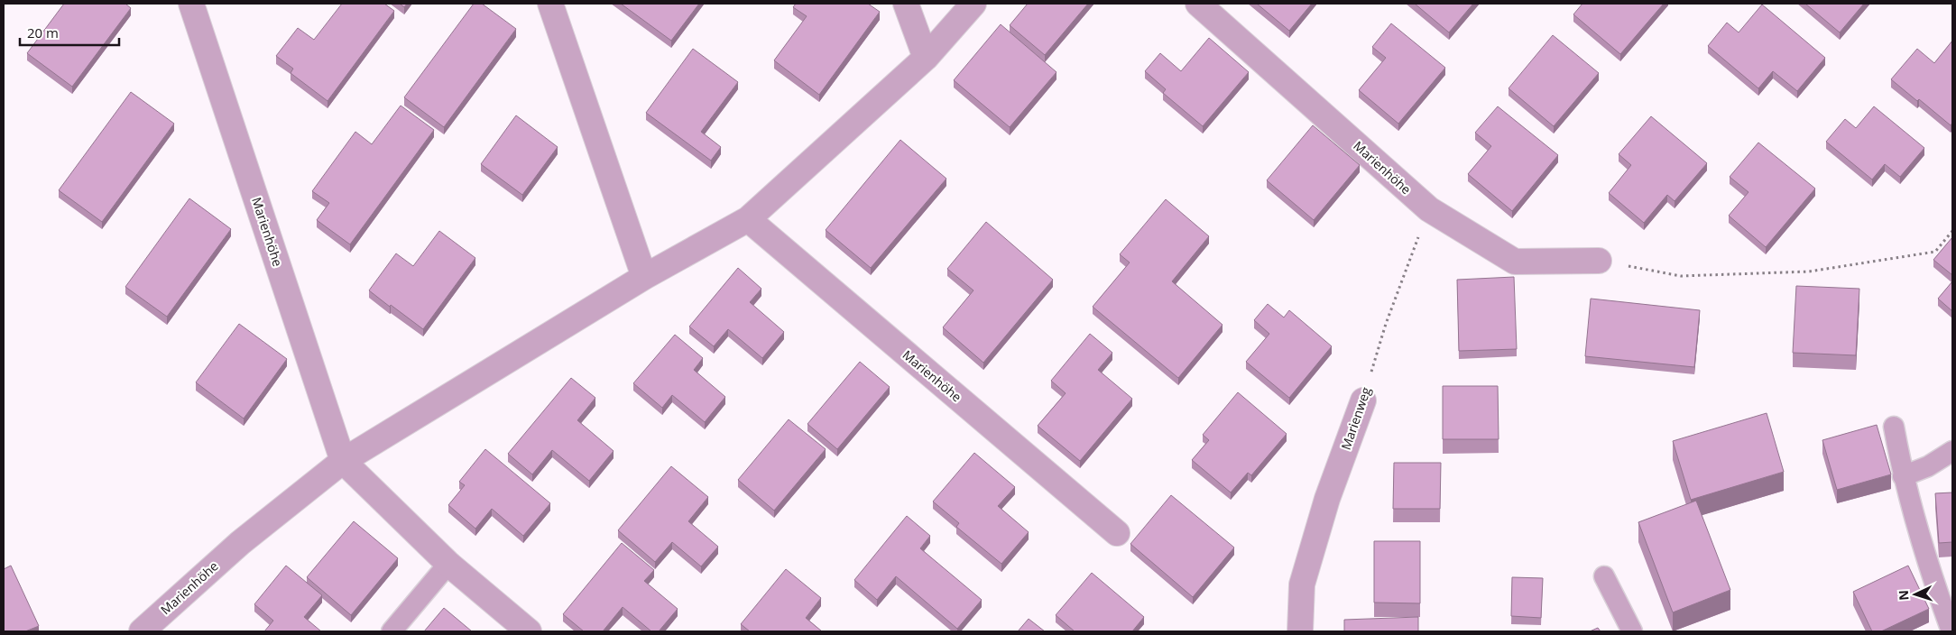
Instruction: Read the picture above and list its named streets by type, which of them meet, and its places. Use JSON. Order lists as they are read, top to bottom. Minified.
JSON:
{"streets":{"street":["Marienhöhe","Marienweg"]},"crossings":[["Marienhöhe","Marienweg"]],"scale_bar":"20 m","north":"left"}
